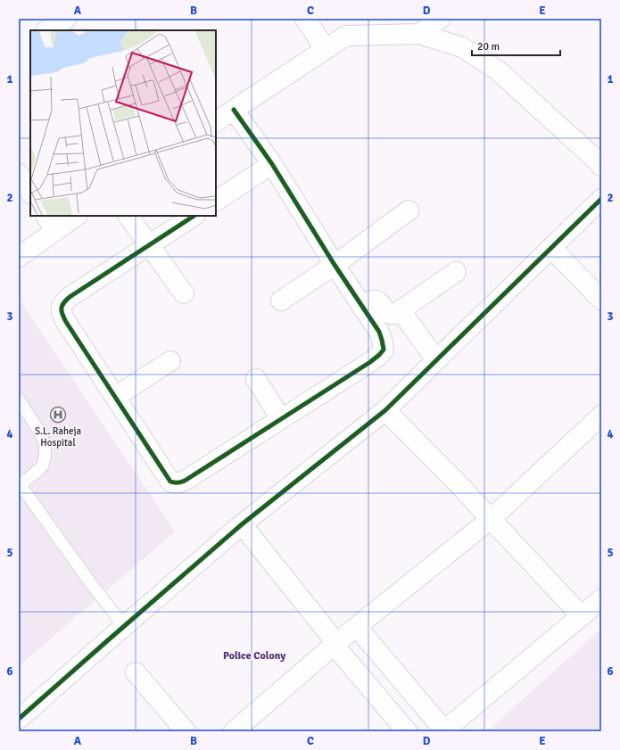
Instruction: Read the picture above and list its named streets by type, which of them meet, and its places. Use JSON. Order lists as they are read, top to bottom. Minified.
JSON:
{"districts":["Police Colony"],"places":{"hospital":["S.L. Raheja Hospital"]},"scale_bar":"20 m","grid":{"columns":["A","B","C","D","E"],"rows":["1","2","3","4","5","6"]}}
